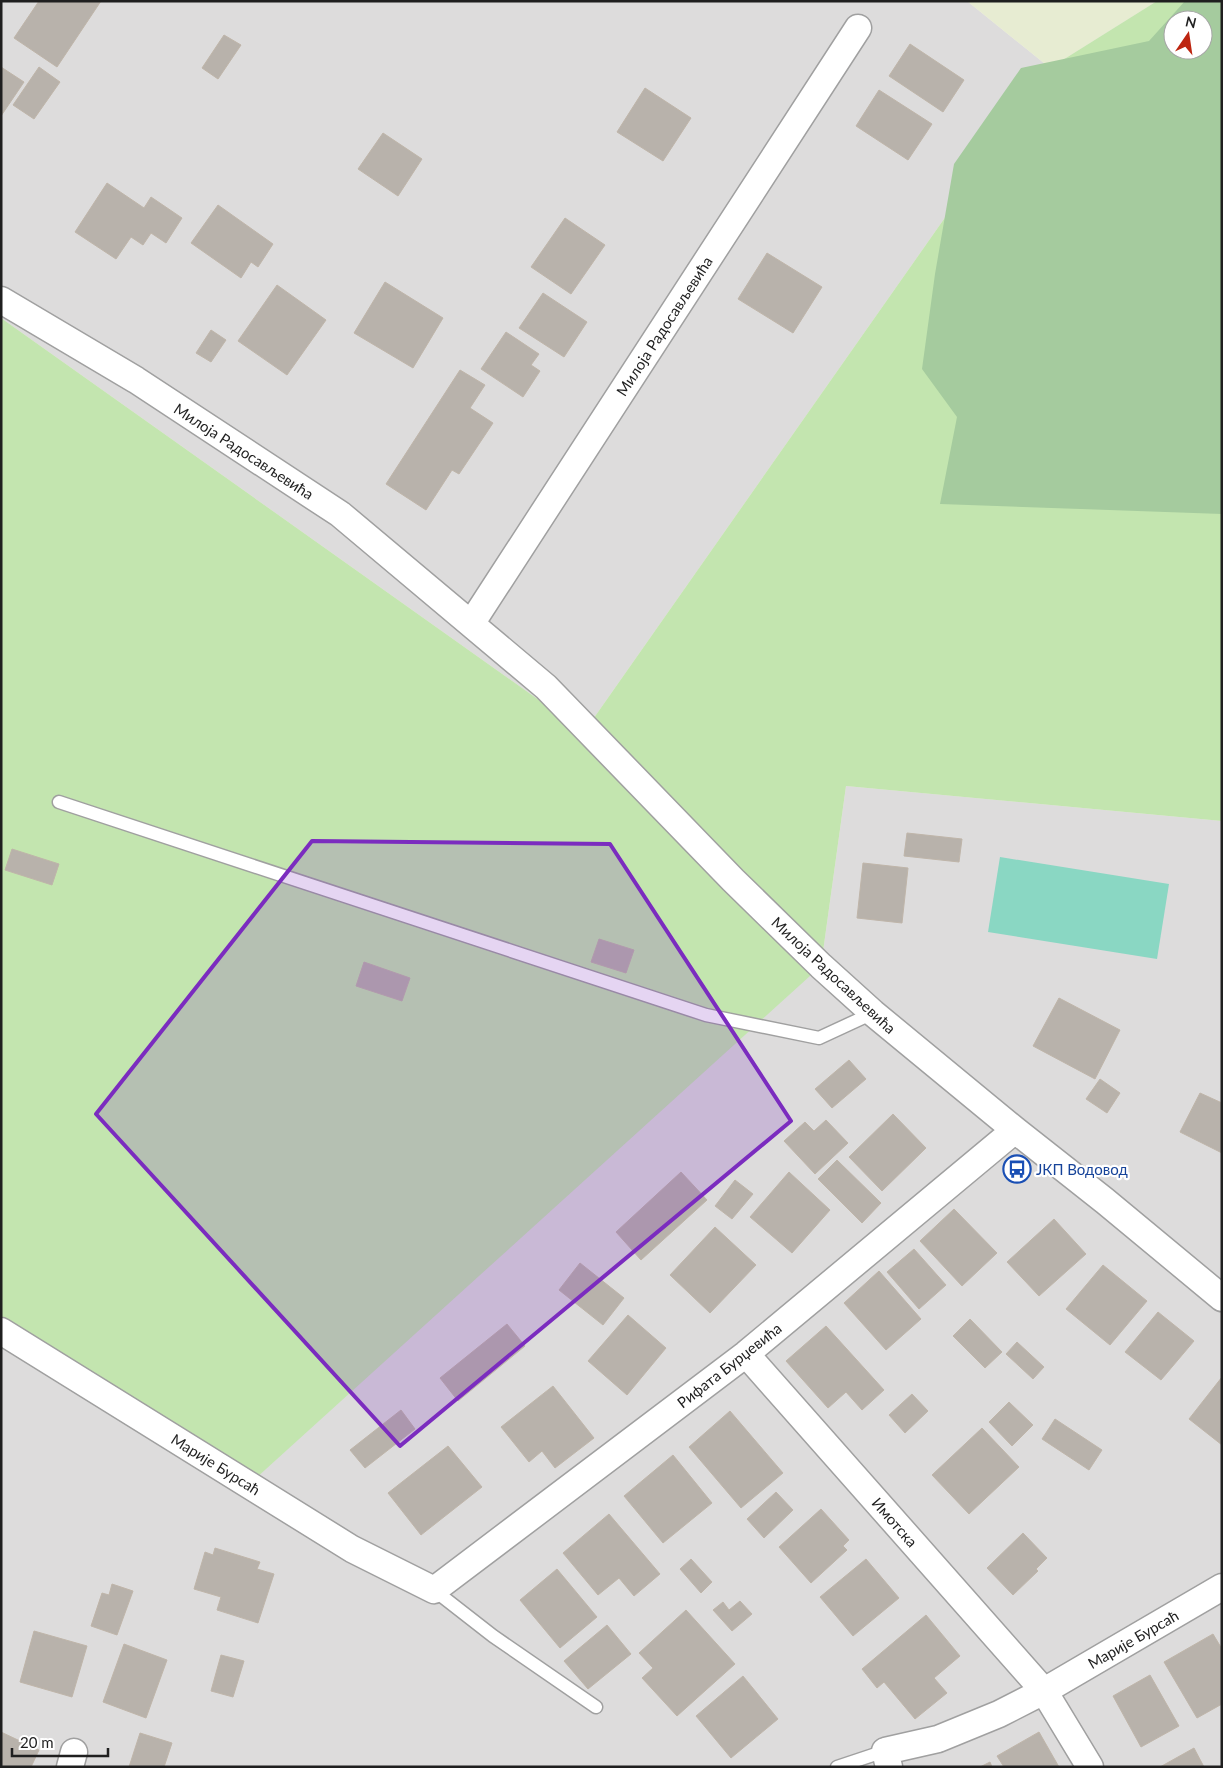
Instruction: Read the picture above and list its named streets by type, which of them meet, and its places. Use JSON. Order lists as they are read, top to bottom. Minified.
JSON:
{"streets":{"street":["Милоја Радосављевића","Рифата Бурџевића","Марије Бурсаћ","Имотска"]},"crossings":[["Милоја Радосављевића","Рифата Бурџевића"],["Рифата Бурџевића","Марије Бурсаћ"],["Рифата Бурџевића","Имотска"],["Марије Бурсаћ","Имотска"]],"places":{"bus stop":["ЈКП Водовод"]},"scale_bar":"20 m","north":"top"}
